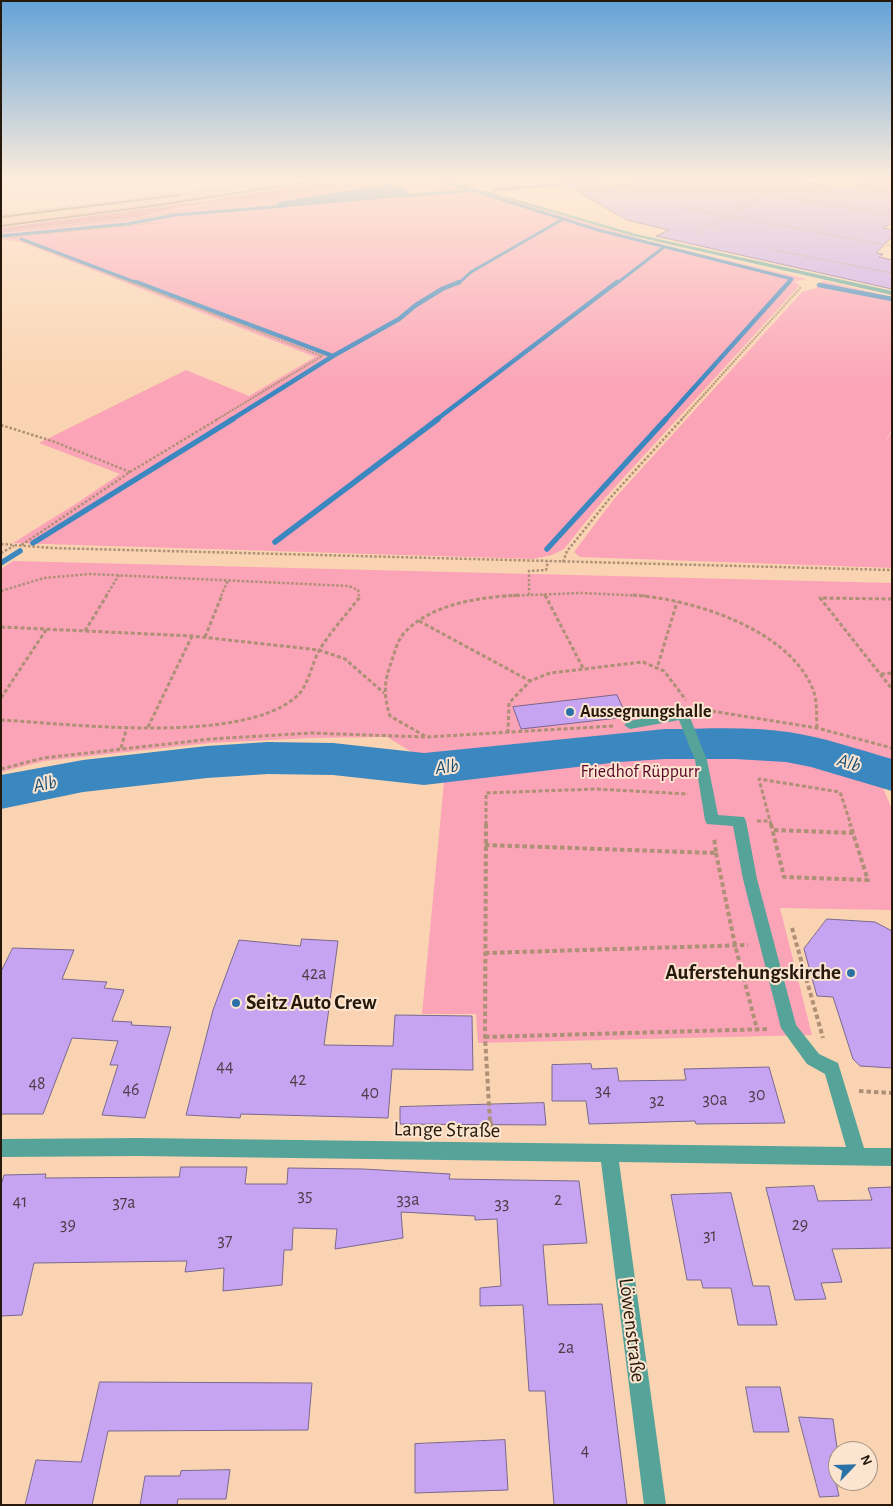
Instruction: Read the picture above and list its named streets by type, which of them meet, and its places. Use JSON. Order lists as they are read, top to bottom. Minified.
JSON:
{"streets":{"street":["Lange Straße","Löwenstraße"]},"crossings":[["Lange Straße","Löwenstraße"]],"water":["Alb"],"parks":["Friedhof Rüppurr"],"places":["Aussegnungshalle","Auferstehungskirche","Seitz Auto Crew"],"house_numbers":["42a","44","42","48","46","34","40","30","30a","32","35","33a","2","41","37a","33","39","29","31","37","2a","4"],"north":"top right"}
